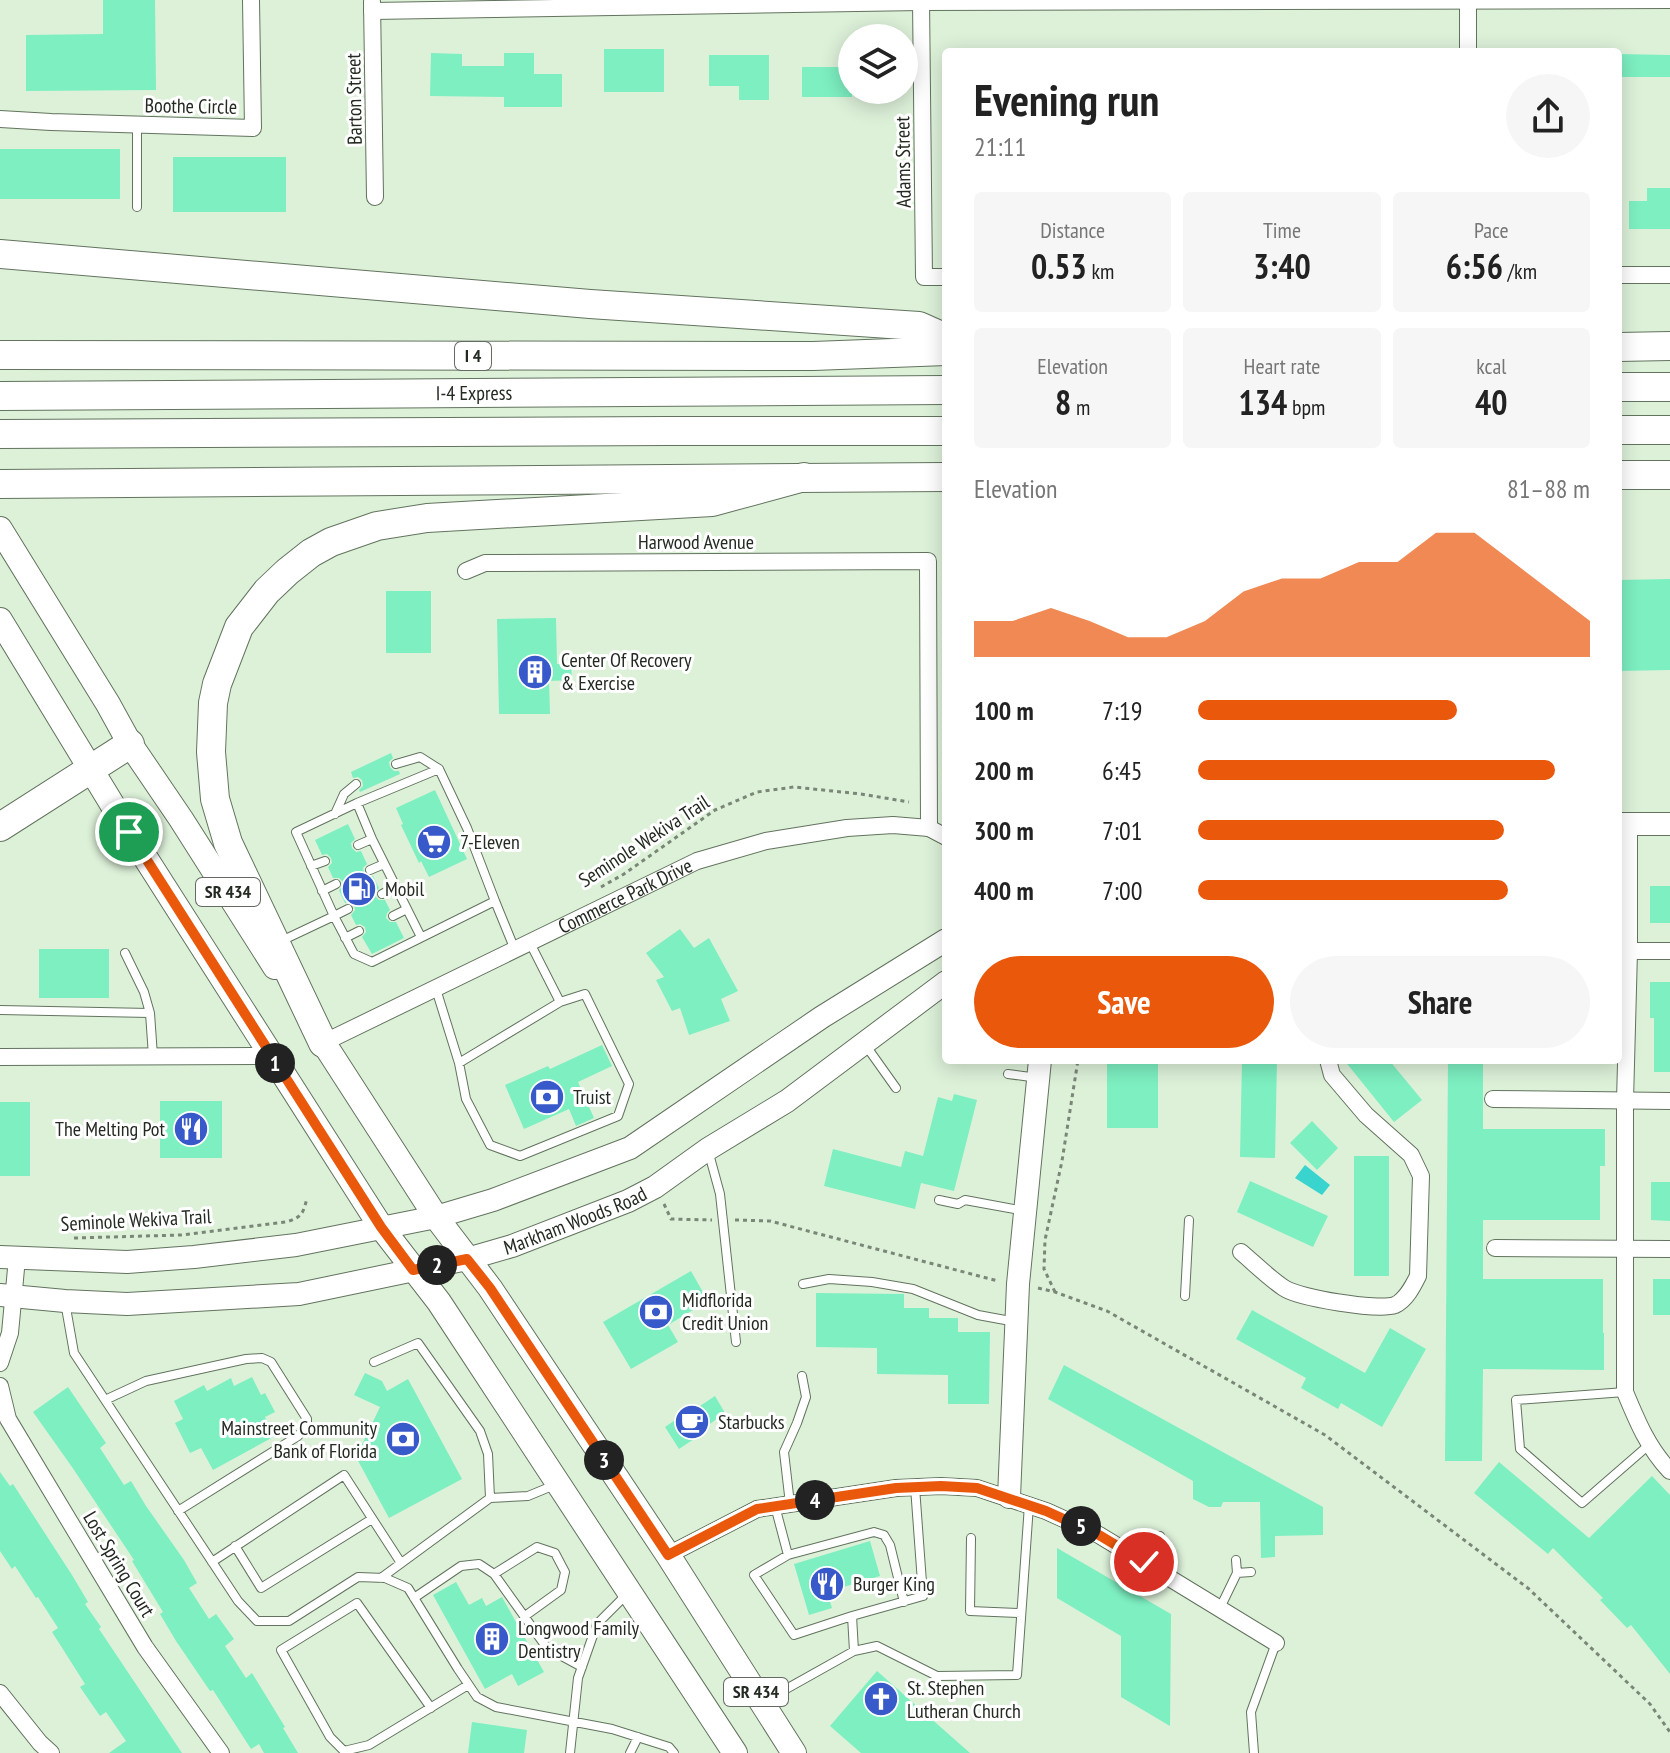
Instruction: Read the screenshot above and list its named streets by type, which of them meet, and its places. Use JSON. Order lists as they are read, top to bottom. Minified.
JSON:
{"streets":{"highway":["I 4","I-4 Express"],"main road":["SR 434","Markham Woods Road"],"street":["Barton Street","Boothe Circle","Adams Street","Harwood Avenue","Commerce Park Drive","Lost Spring Court"],"path":["Seminole Wekiva Trail"]},"crossings":[["Harwood Avenue","Commerce Park Drive"],["SR 434","Commerce Park Drive"],["SR 434","Markham Woods Road"]],"places":{"building":["Center Of Recovery & Exercise","Longwood Family Dentistry"],"supermarket":["7-Eleven"],"fuel station":["Mobil"],"bank":["Truist","Midflorida Credit Union","Mainstreet Community Bank of Florida"],"restaurant":["The Melting Pot","Burger King"],"cafe":["Starbucks"],"church":["St. Stephen Lutheran Church"]},"page":{"heading":["Evening run","21:11"],"stats":[["Distance","0.53 km"],["Time","3:40"],["Pace","6:56 /km"],["Elevation","8 m"],["Heart rate","134 bpm"],["kcal","40"]],"chart":["Elevation","81–88 m"],"list":[{"name":"100 m","note":"7:19"},{"name":"200 m","note":"6:45"},{"name":"300 m","note":"7:01"},{"name":"400 m","note":"7:00"}],"buttons":["Save","Share"],"pins":["1","2","3","4","5"]}}
